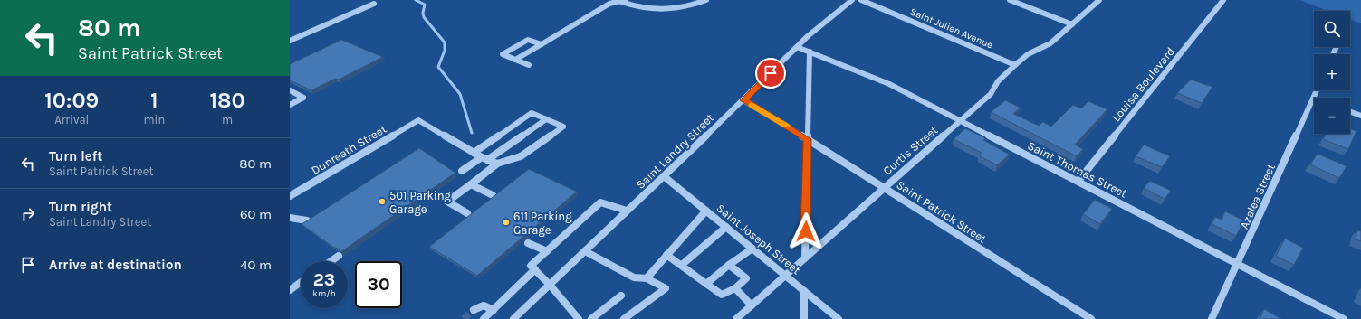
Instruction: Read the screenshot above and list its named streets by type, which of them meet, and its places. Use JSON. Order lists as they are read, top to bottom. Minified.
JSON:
{"streets":{"street":["Saint Julien Avenue","Louisa Boulevard","Dunreath Street","Curtis Street","Saint Landry Street","Saint Thomas Street","Azalea Street","Saint Patrick Street","Saint Joseph Street"]},"crossings":[["Saint Julien Avenue","Curtis Street"],["Louisa Boulevard","Saint Thomas Street"],["Curtis Street","Saint Thomas Street"],["Curtis Street","Saint Patrick Street"],["Curtis Street","Saint Joseph Street"],["Saint Landry Street","Saint Thomas Street"],["Saint Landry Street","Saint Patrick Street"],["Saint Landry Street","Saint Joseph Street"],["Saint Thomas Street","Azalea Street"]],"places":["501 Parking Garage","611 Parking Garage"],"page":{"turn":["80 m","Saint Patrick Street"],"map_buttons":["+","−"],"eta":["10:09","Arrival","1","min","180","m"],"list":[{"name":"Turn left","note":"Saint Patrick Street","value":"80 m"},{"name":"Turn right","note":"Saint Landry Street","value":"60 m"},{"name":"Arrive at destination","value":"40 m"}],"speed":"23 km/h","limit":"30"}}
